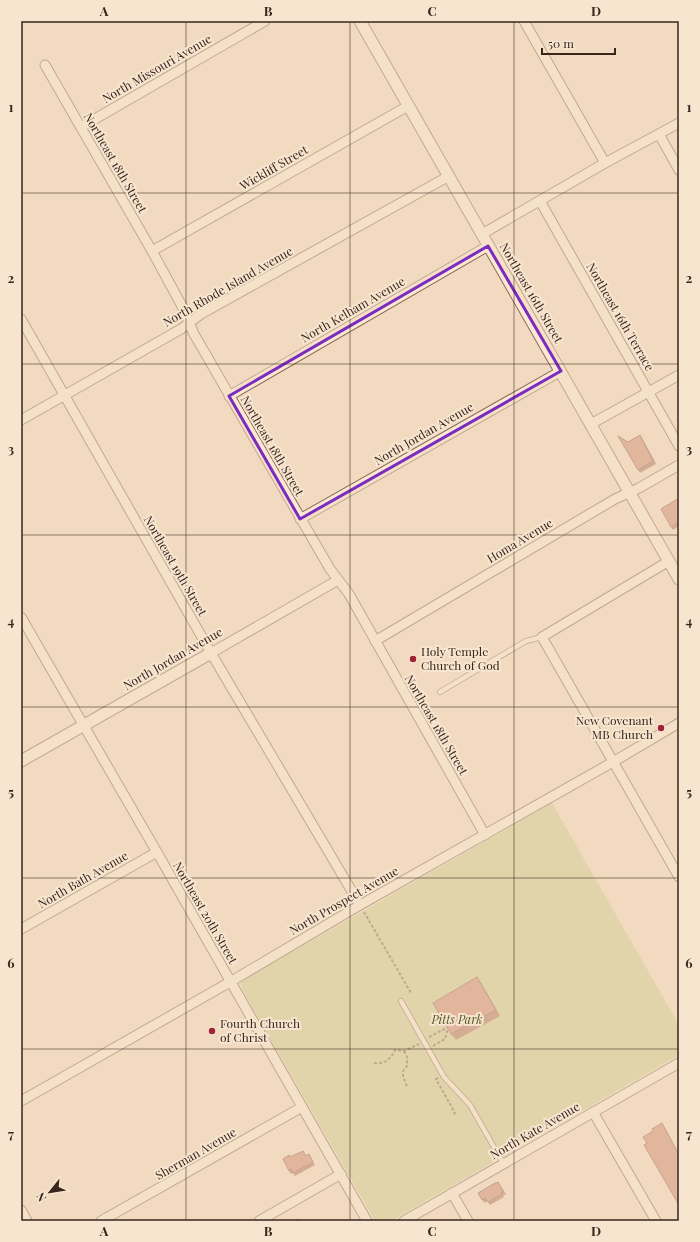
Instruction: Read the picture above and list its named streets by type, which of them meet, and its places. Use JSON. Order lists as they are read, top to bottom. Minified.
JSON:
{"streets":{"street":["North Missouri Avenue","Northeast 18th Street","Wickliff Street","North Rhode Island Avenue","Northeast 16th Street","North Kelham Avenue","Northeast 16th Terrace","North Jordan Avenue","Homa Avenue","Northeast 19th Street","North Bath Avenue","North Prospect Avenue","Northeast 20th Street","North Kate Avenue","Sherman Avenue"]},"crossings":[["North Missouri Avenue","Northeast 18th Street"],["Northeast 18th Street","Wickliff Street"],["Northeast 18th Street","North Rhode Island Avenue"],["Northeast 18th Street","North Kelham Avenue"],["Northeast 18th Street","North Jordan Avenue"],["Northeast 18th Street","Homa Avenue"],["Northeast 18th Street","North Prospect Avenue"],["Wickliff Street","Northeast 16th Street"],["North Rhode Island Avenue","Northeast 16th Street"],["North Rhode Island Avenue","Northeast 19th Street"],["Northeast 16th Street","North Kelham Avenue"],["Northeast 16th Street","North Jordan Avenue"],["Northeast 16th Street","Homa Avenue"],["North Jordan Avenue","Northeast 19th Street"],["North Jordan Avenue","Northeast 20th Street"],["Northeast 19th Street","North Prospect Avenue"],["North Bath Avenue","Northeast 20th Street"],["North Prospect Avenue","Northeast 20th Street"],["Northeast 20th Street","Sherman Avenue"]],"parks":["Pitts Park"],"places":["Holy Temple Church of God","New Covenant MB Church","Fourth Church of Christ"],"scale_bar":"50 m","north":"bottom left","grid":{"columns":["A","B","C","D"],"rows":["1","2","3","4","5","6","7"]}}
